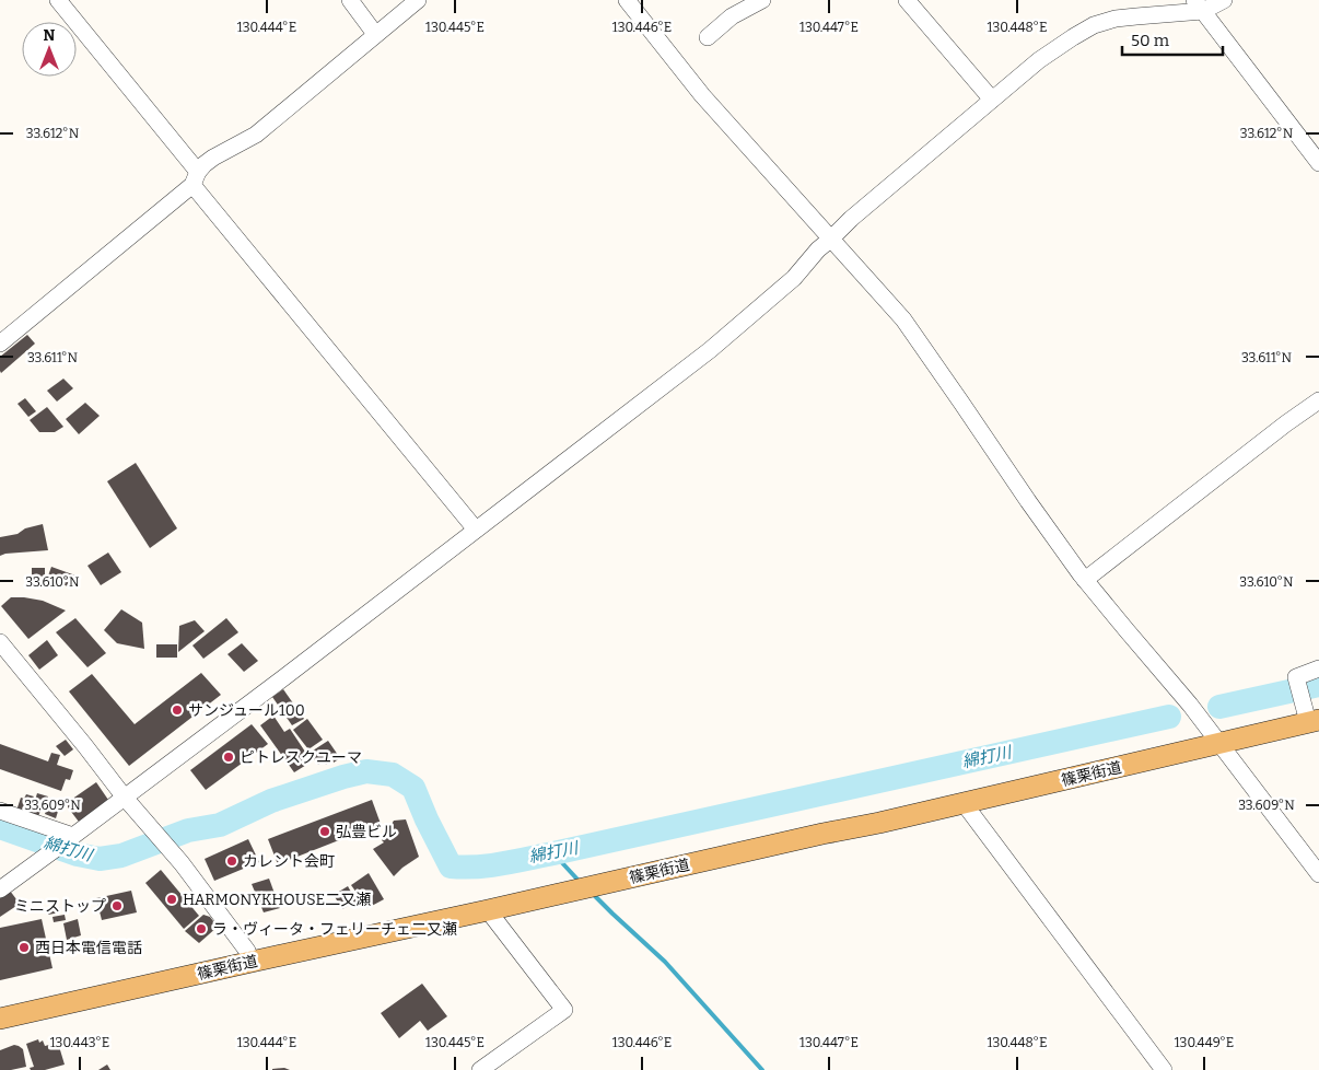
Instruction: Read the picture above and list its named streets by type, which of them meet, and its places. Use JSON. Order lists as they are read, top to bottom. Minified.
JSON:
{"streets":{"main road":["篠栗街道"]},"water":["綿打川"],"places":["サンジュール100","ピトレスクユーマ","弘豊ビル","カレント会町","HARMONYKHOUSE二又瀬","ミニストップ","ラ・ヴィータ・フェリーチェ二又瀬","西日本電信電話"],"scale_bar":"50 m","north":"top","coordinates":["130.444°E","130.445°E","130.446°E","130.447°E","130.448°E","33.612°N","33.611°N","33.610°N","33.609°N","130.443°E","130.449°E"]}
